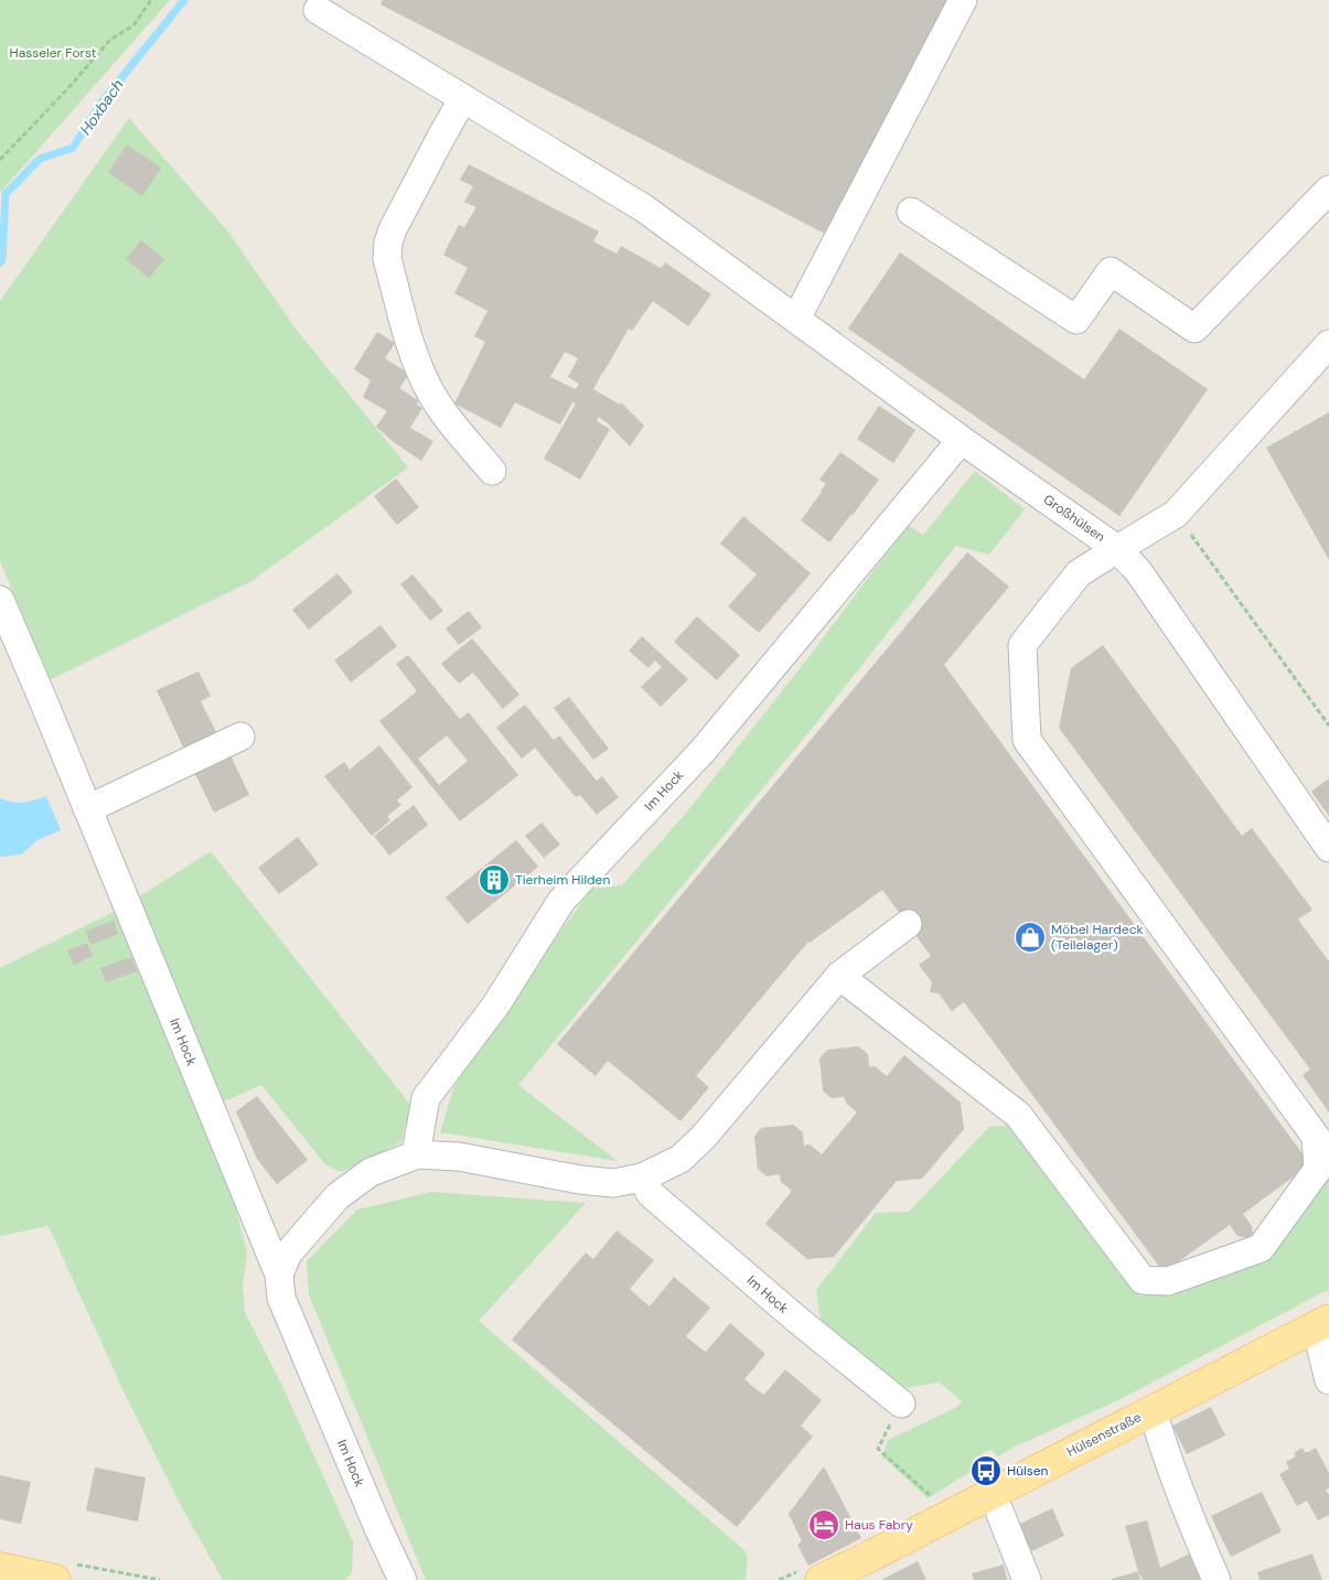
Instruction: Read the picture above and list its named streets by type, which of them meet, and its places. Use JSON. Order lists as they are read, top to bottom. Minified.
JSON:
{"streets":{"main road":["Hülsenstraße"],"street":["Großhülsen","Im Hock"]},"water":["Hoxbach"],"parks":["Hasseler Forst"],"places":{"building":["Tierheim Hilden"],"shop":["Möbel Hardeck (Teilelager)"],"bus stop":["Hülsen"],"hotel":["Haus Fabry"]}}
